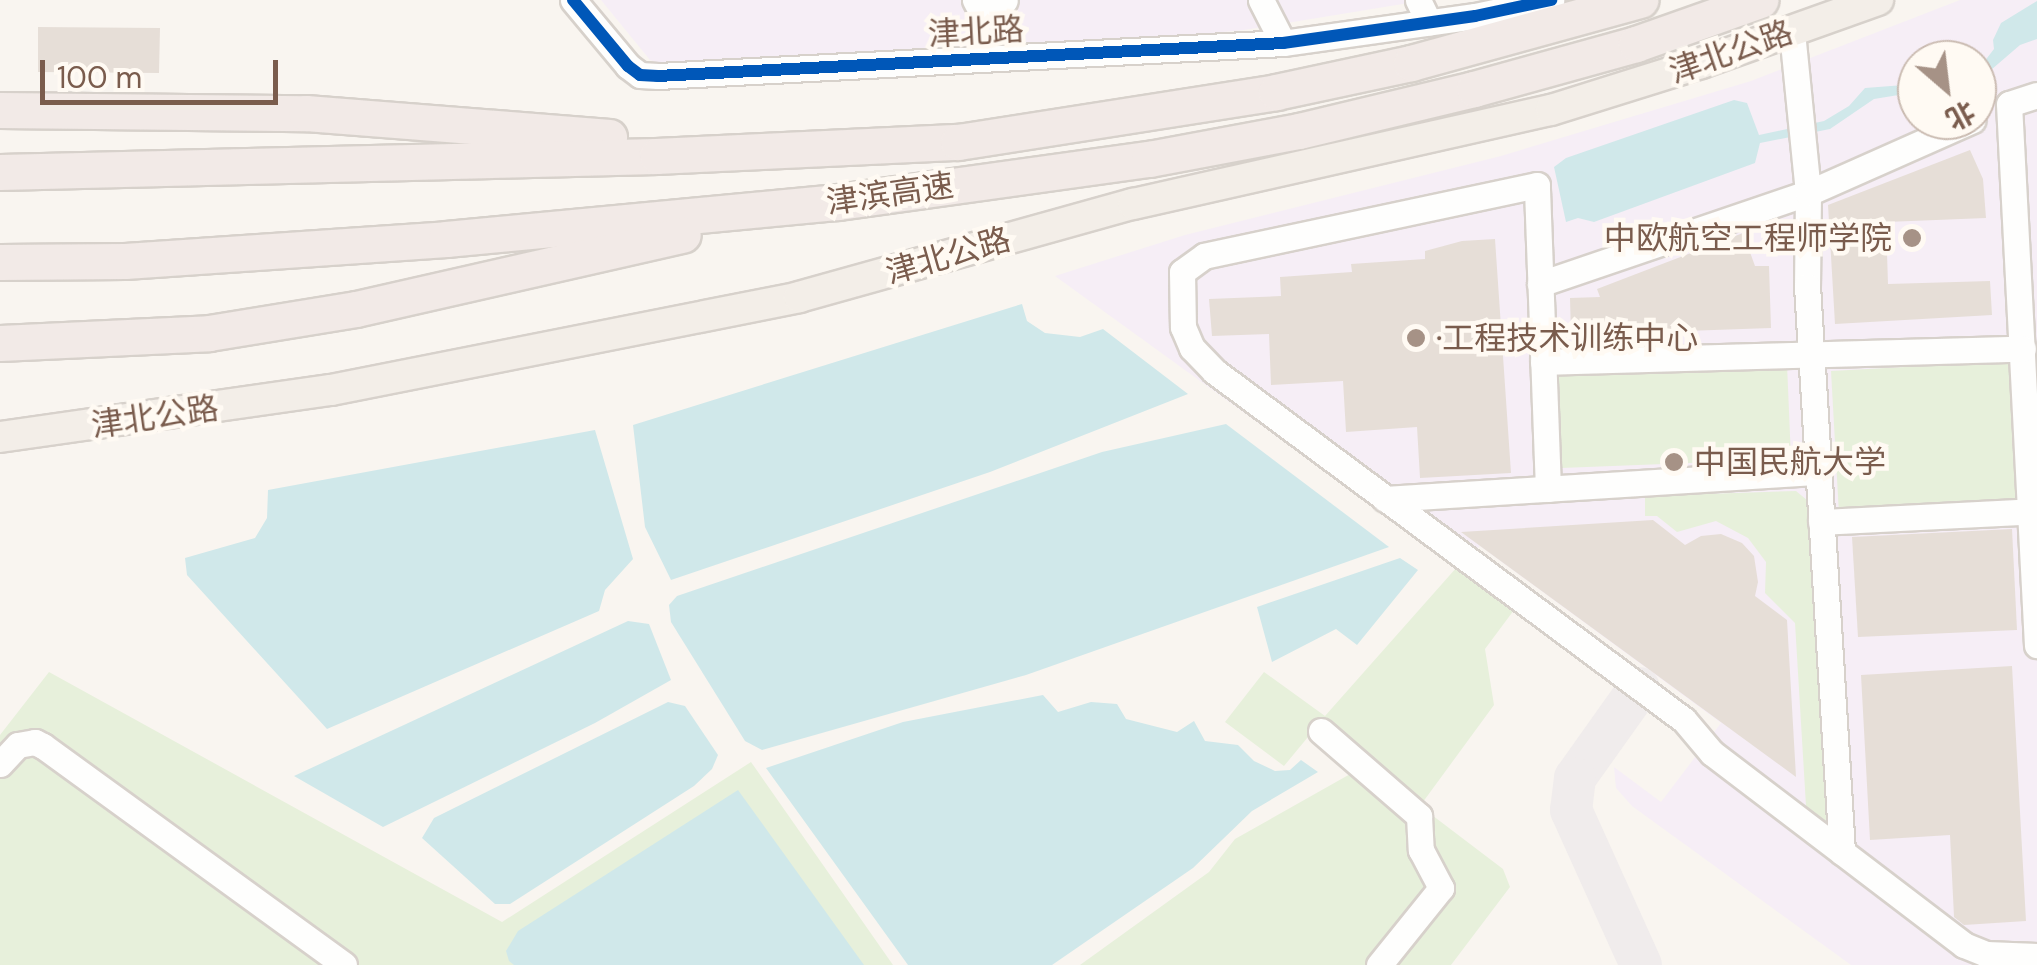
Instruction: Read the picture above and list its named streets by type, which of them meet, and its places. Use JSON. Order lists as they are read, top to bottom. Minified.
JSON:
{"streets":{"highway":["津滨高速"],"main road":["津北公路"],"street":["津北路"]},"places":["中欧航空工程师学院","·工程技术训练中心","中国民航大学"],"scale_bar":"100 m","north":"bottom right"}
